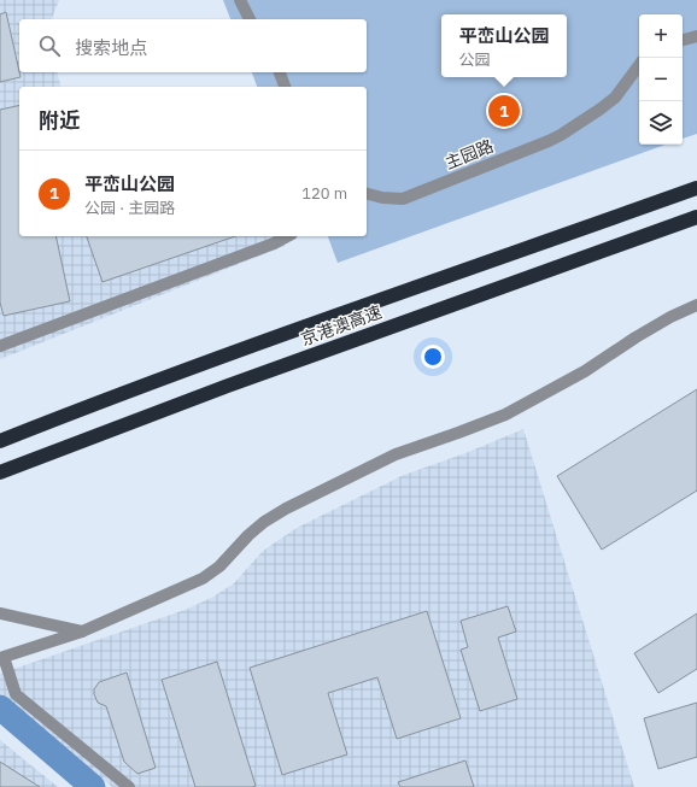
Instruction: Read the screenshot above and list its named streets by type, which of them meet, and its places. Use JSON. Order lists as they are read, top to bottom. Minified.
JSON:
{"streets":{"highway":["京港澳高速"],"street":["主园路"]},"page":{"map_buttons":["+","−"],"popup":["平峦山公园","公园"],"search":"搜索地点","heading":"附近","pins":"1","list":[{"mark":"1","name":"平峦山公园","note":"公园 · 主园路","value":"120 m"}]}}
